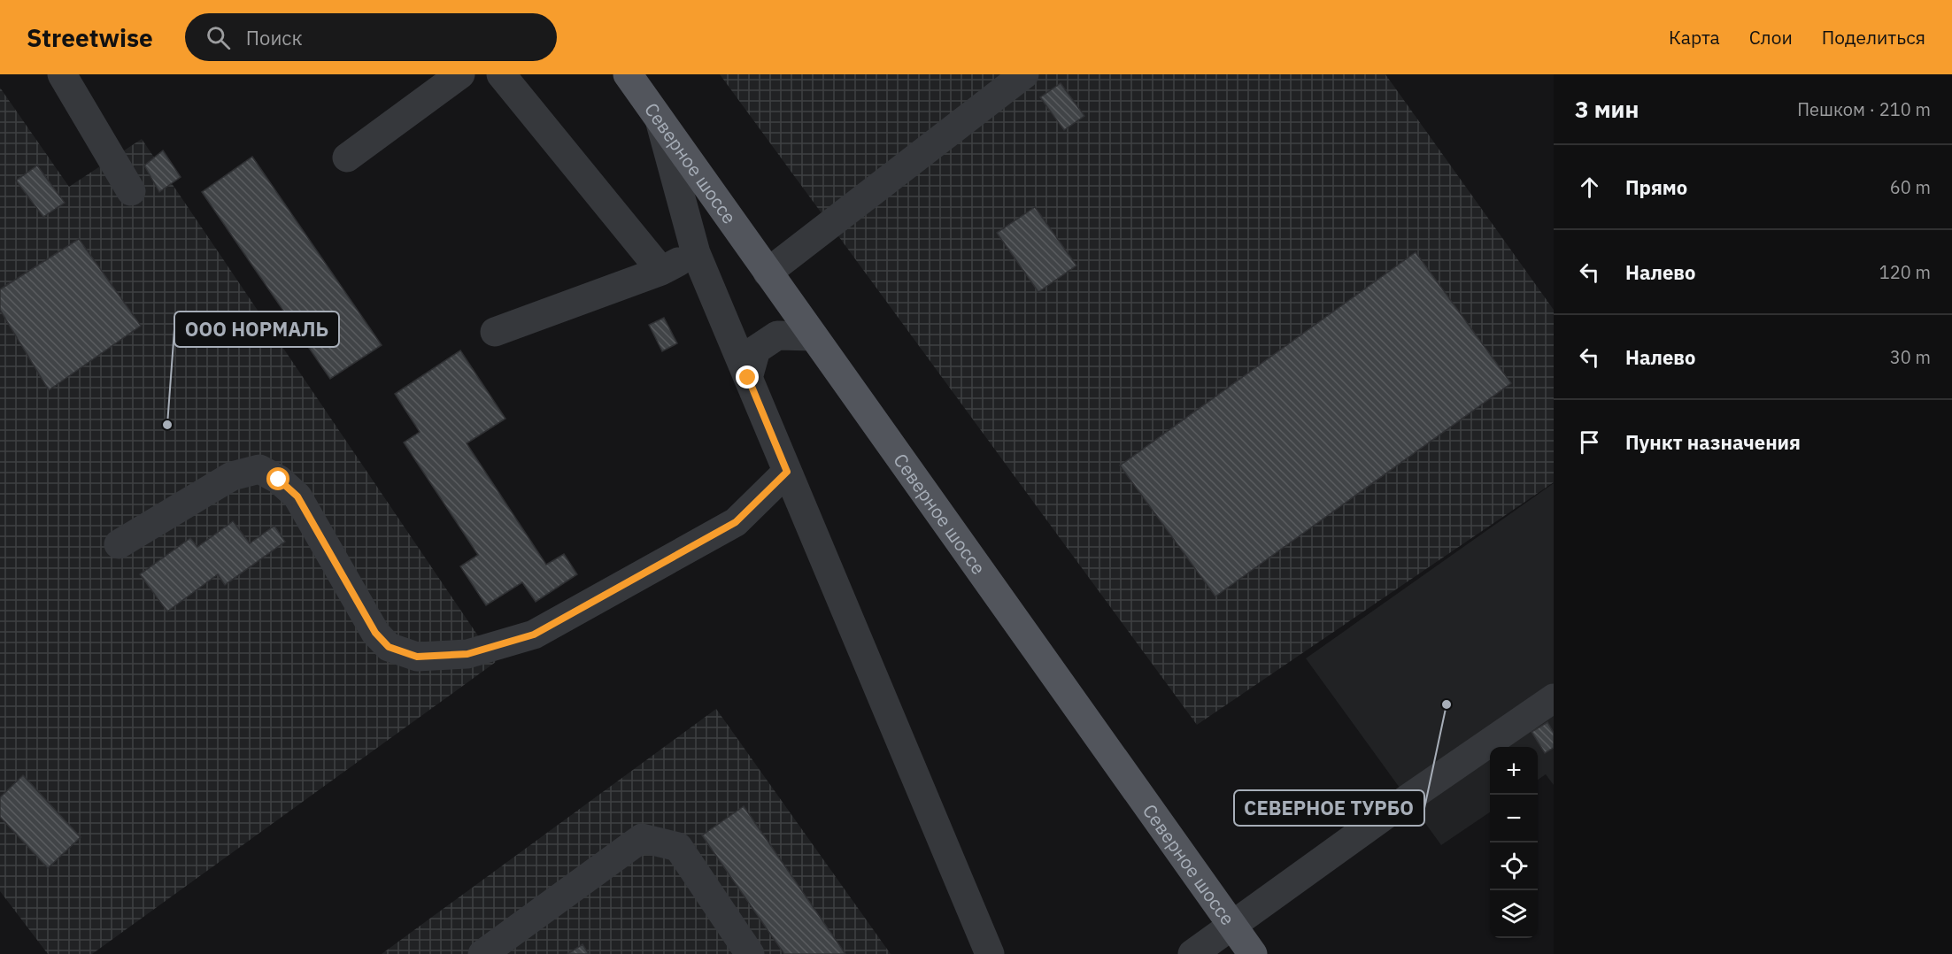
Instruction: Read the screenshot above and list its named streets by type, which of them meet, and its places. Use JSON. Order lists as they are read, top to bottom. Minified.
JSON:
{"streets":{"main road":["Северное шоссе"]},"places":["ООО НОРМАЛЬ","СЕВЕРНОЕ ТУРБО"],"page":{"header":"Streetwise","search":"Поиск","nav":["Карта","Слои","Поделиться"],"heading":["3 мин","Пешком · 210 m"],"list":[["Прямо","60 m"],["Налево","120 m"],["Налево","30 m"],"Пункт назначения"],"map_buttons":["+","−"]}}
